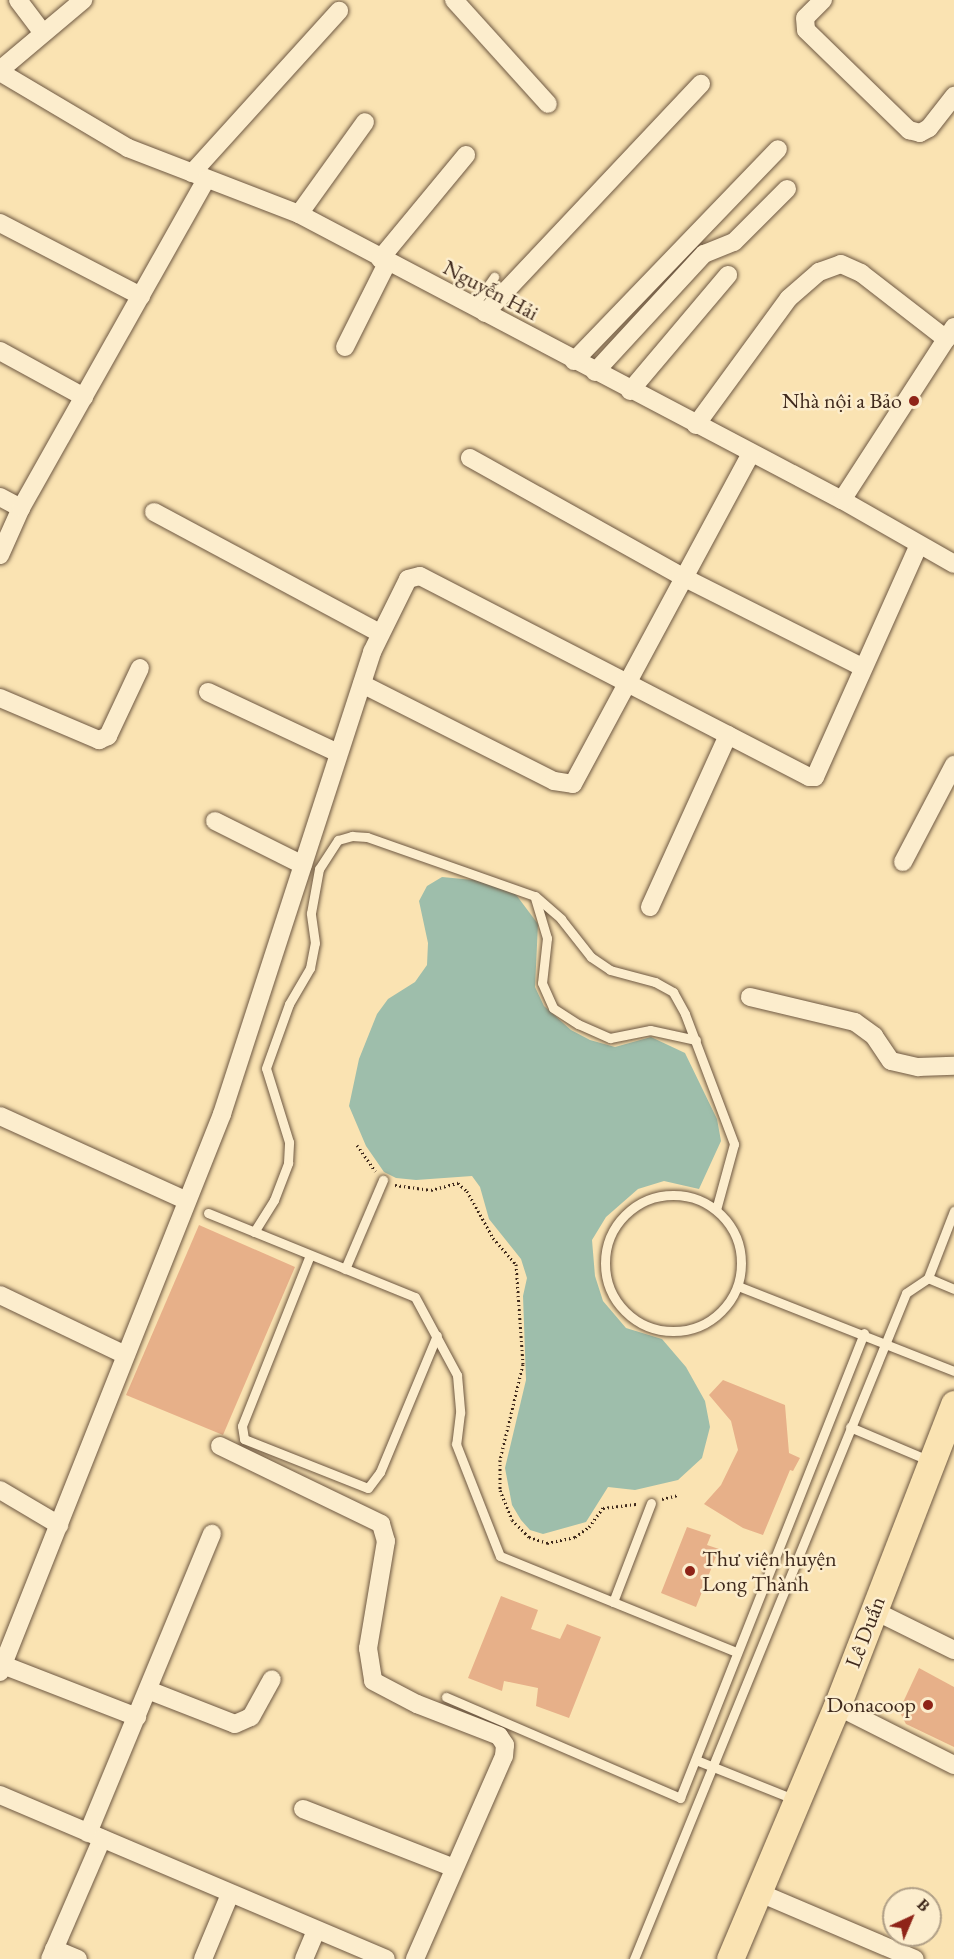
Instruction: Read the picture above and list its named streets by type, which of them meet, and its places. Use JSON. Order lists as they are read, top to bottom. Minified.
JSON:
{"streets":{"main road":["Lê Duẩn"],"street":["Nguyễn Hải"]},"places":["Nhà nội a Bảo","Thư viện huyện Long Thành","Donacoop"],"north":"top right"}
